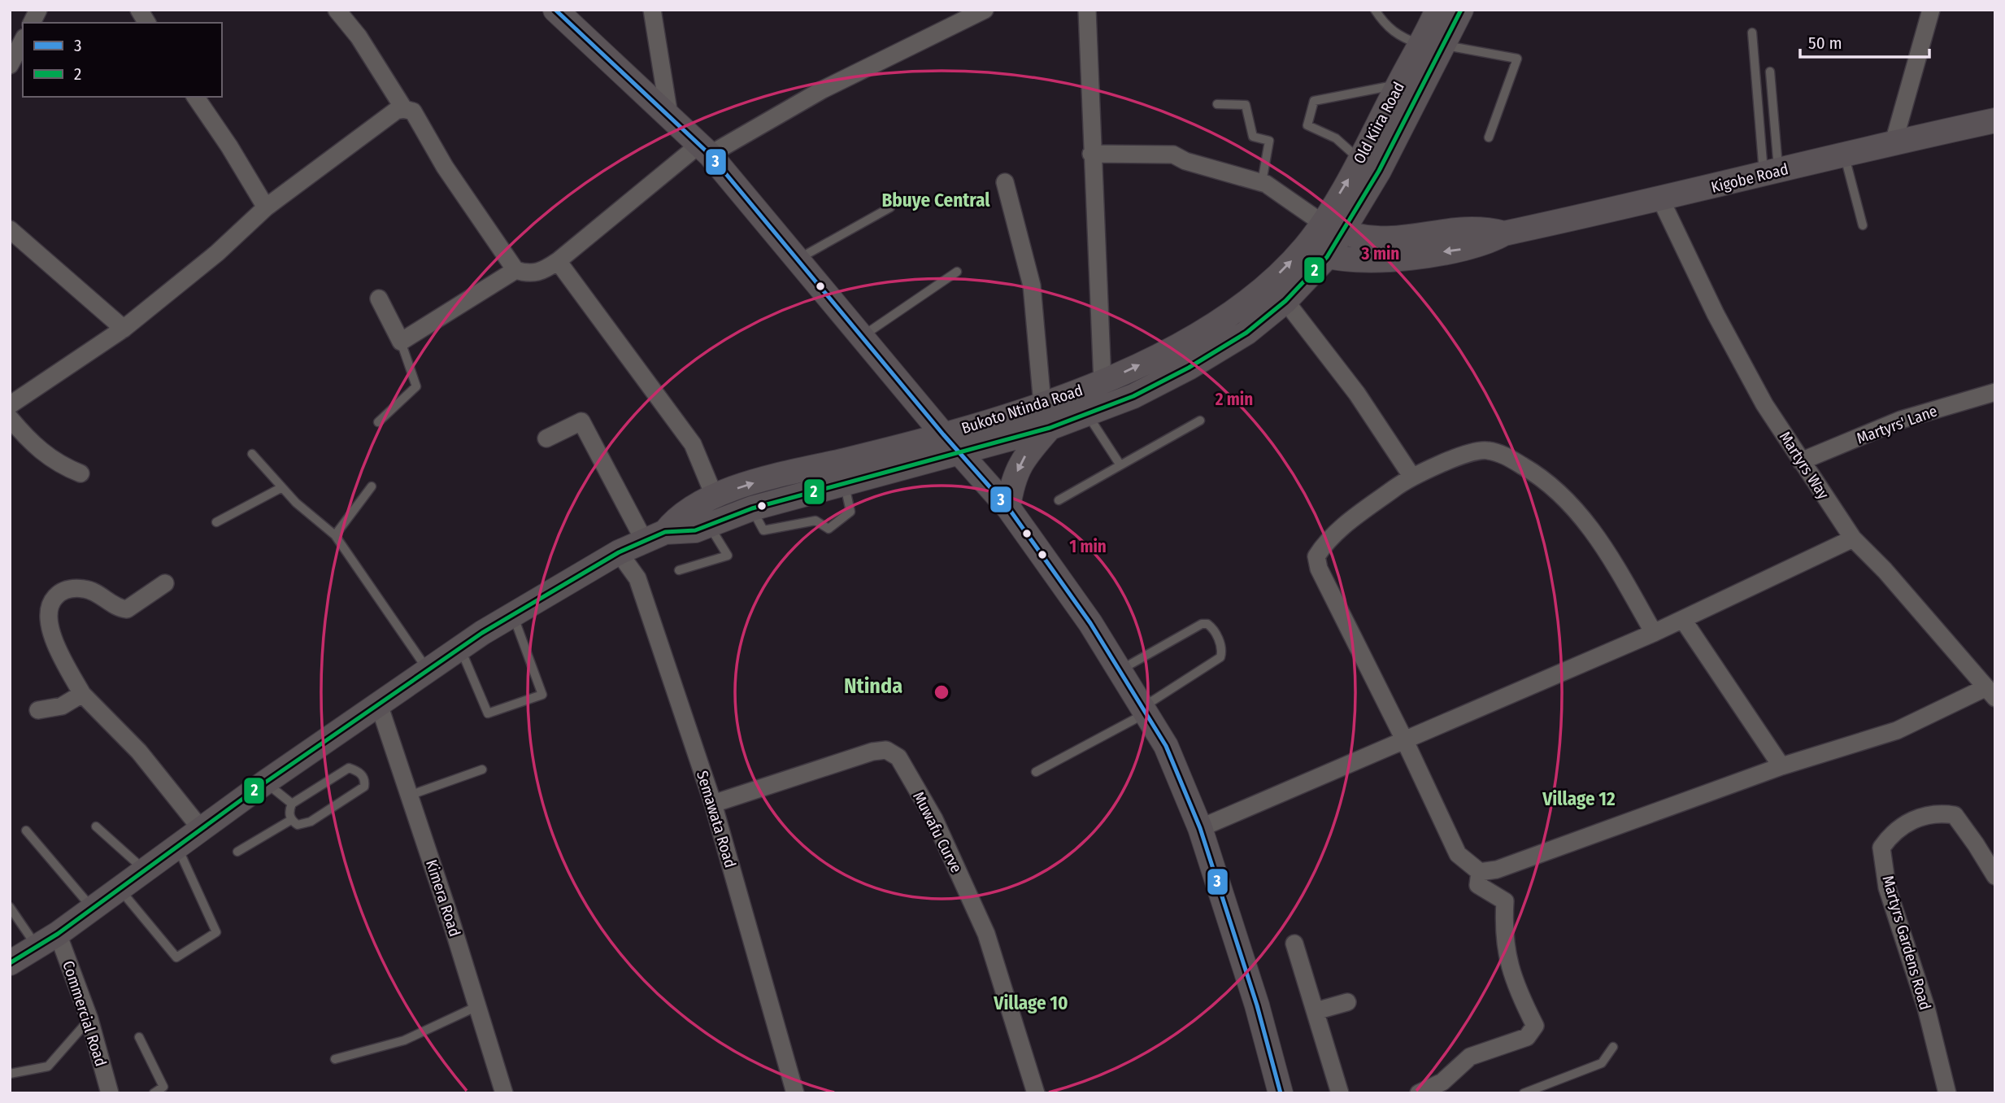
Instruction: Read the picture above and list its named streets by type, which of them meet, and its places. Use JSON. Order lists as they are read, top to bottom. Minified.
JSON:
{"streets":{"main road":["Old Kiira Road","Kigobe Road","Bukoto Ntinda Road"],"street":["Martyrs' Lane","Martyrs Way","Semawata Road","Muwafu Curve","Kimera Road","Martyrs Gardens Road","Commercial Road"]},"crossings":[["Old Kiira Road","Kigobe Road"],["Old Kiira Road","Bukoto Ntinda Road"],["Kigobe Road","Bukoto Ntinda Road"],["Kigobe Road","Martyrs Way"],["Bukoto Ntinda Road","Semawata Road"],["Bukoto Ntinda Road","Kimera Road"],["Bukoto Ntinda Road","Commercial Road"],["Martyrs' Lane","Martyrs Way"],["Semawata Road","Muwafu Curve"]],"districts":["Bbuye Central","Ntinda","Village 12","Village 10"],"lines":["transit line 3","transit line 2"],"legend":["3","2"],"scale_bar":"50 m","rings":["3 min","2 min","1 min"]}
